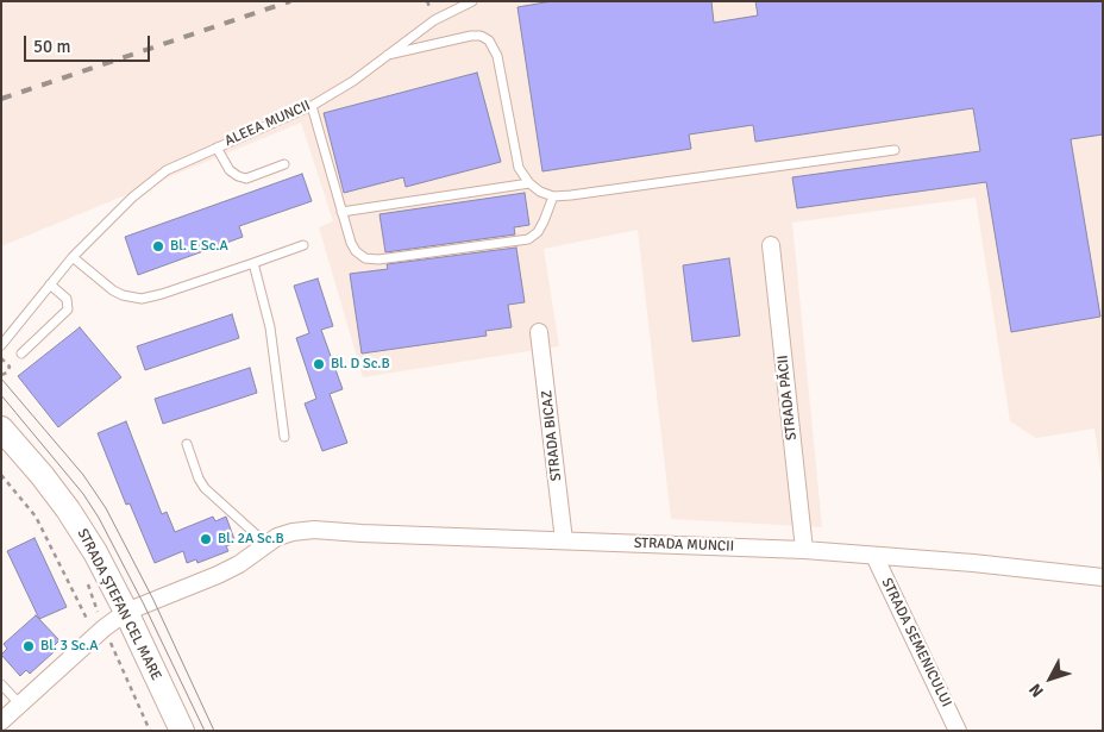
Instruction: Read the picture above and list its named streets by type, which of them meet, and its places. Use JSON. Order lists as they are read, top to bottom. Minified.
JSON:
{"streets":{"main road":["STRADA ȘTEFAN CEL MARE"],"street":["STRADA PĂCII","STRADA BICAZ","STRADA MUNCII","STRADA SEMENICULUI"],"lane":["ALEEA MUNCII"]},"crossings":[["STRADA PĂCII","STRADA MUNCII"],["STRADA BICAZ","STRADA MUNCII"],["STRADA MUNCII","STRADA ȘTEFAN CEL MARE"],["STRADA MUNCII","STRADA SEMENICULUI"]],"places":["Bl. E Sc.A","Bl. D Sc.B","Bl. 2A Sc.B","Bl. 3 Sc.A"],"scale_bar":"50 m","north":"bottom left"}
